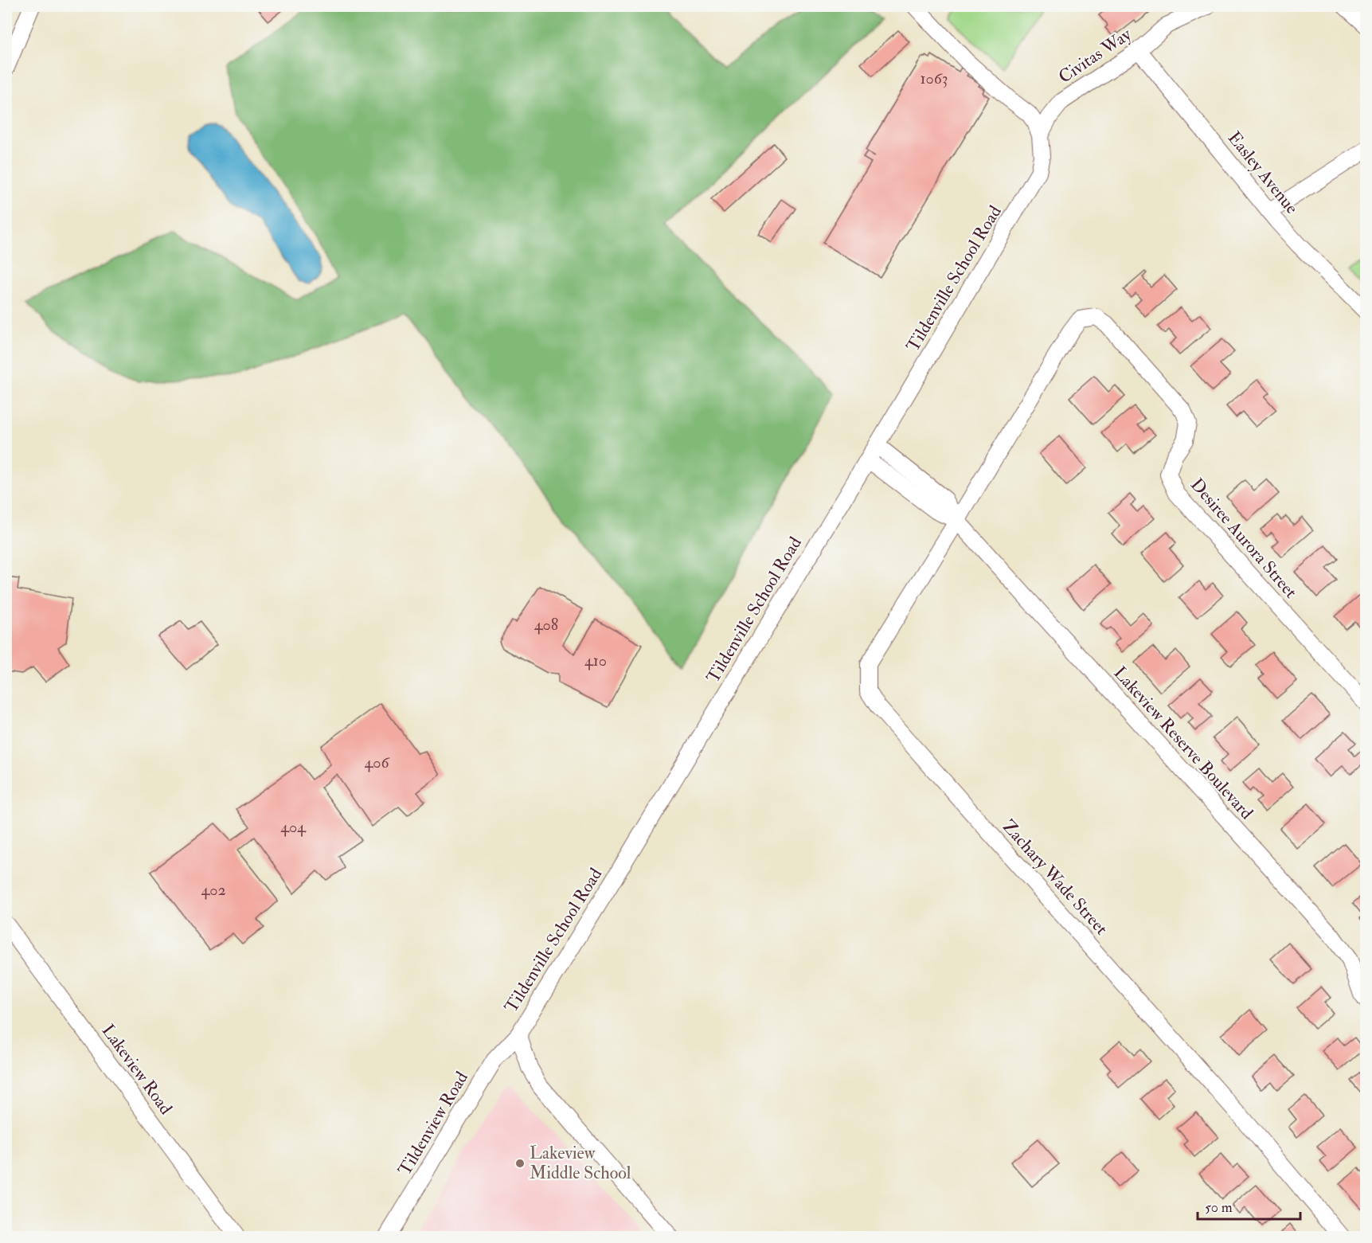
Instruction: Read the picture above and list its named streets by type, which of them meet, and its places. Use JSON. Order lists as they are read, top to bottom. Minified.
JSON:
{"streets":{"street":["Civitas Way","Easley Avenue","Tildenville School Road","Desiree Aurora Street","Lakeview Reserve Boulevard","Zachary Wade Street","Lakeview Road","Tildenview Road"]},"crossings":[["Civitas Way","Easley Avenue"],["Civitas Way","Tildenville School Road"],["Tildenville School Road","Lakeview Reserve Boulevard"],["Tildenville School Road","Tildenview Road"],["Desiree Aurora Street","Lakeview Reserve Boulevard"],["Desiree Aurora Street","Zachary Wade Street"],["Lakeview Reserve Boulevard","Zachary Wade Street"]],"places":["Lakeview Middle School"],"house_numbers":["1063","408","410","406","404","402"],"scale_bar":"50 m"}
